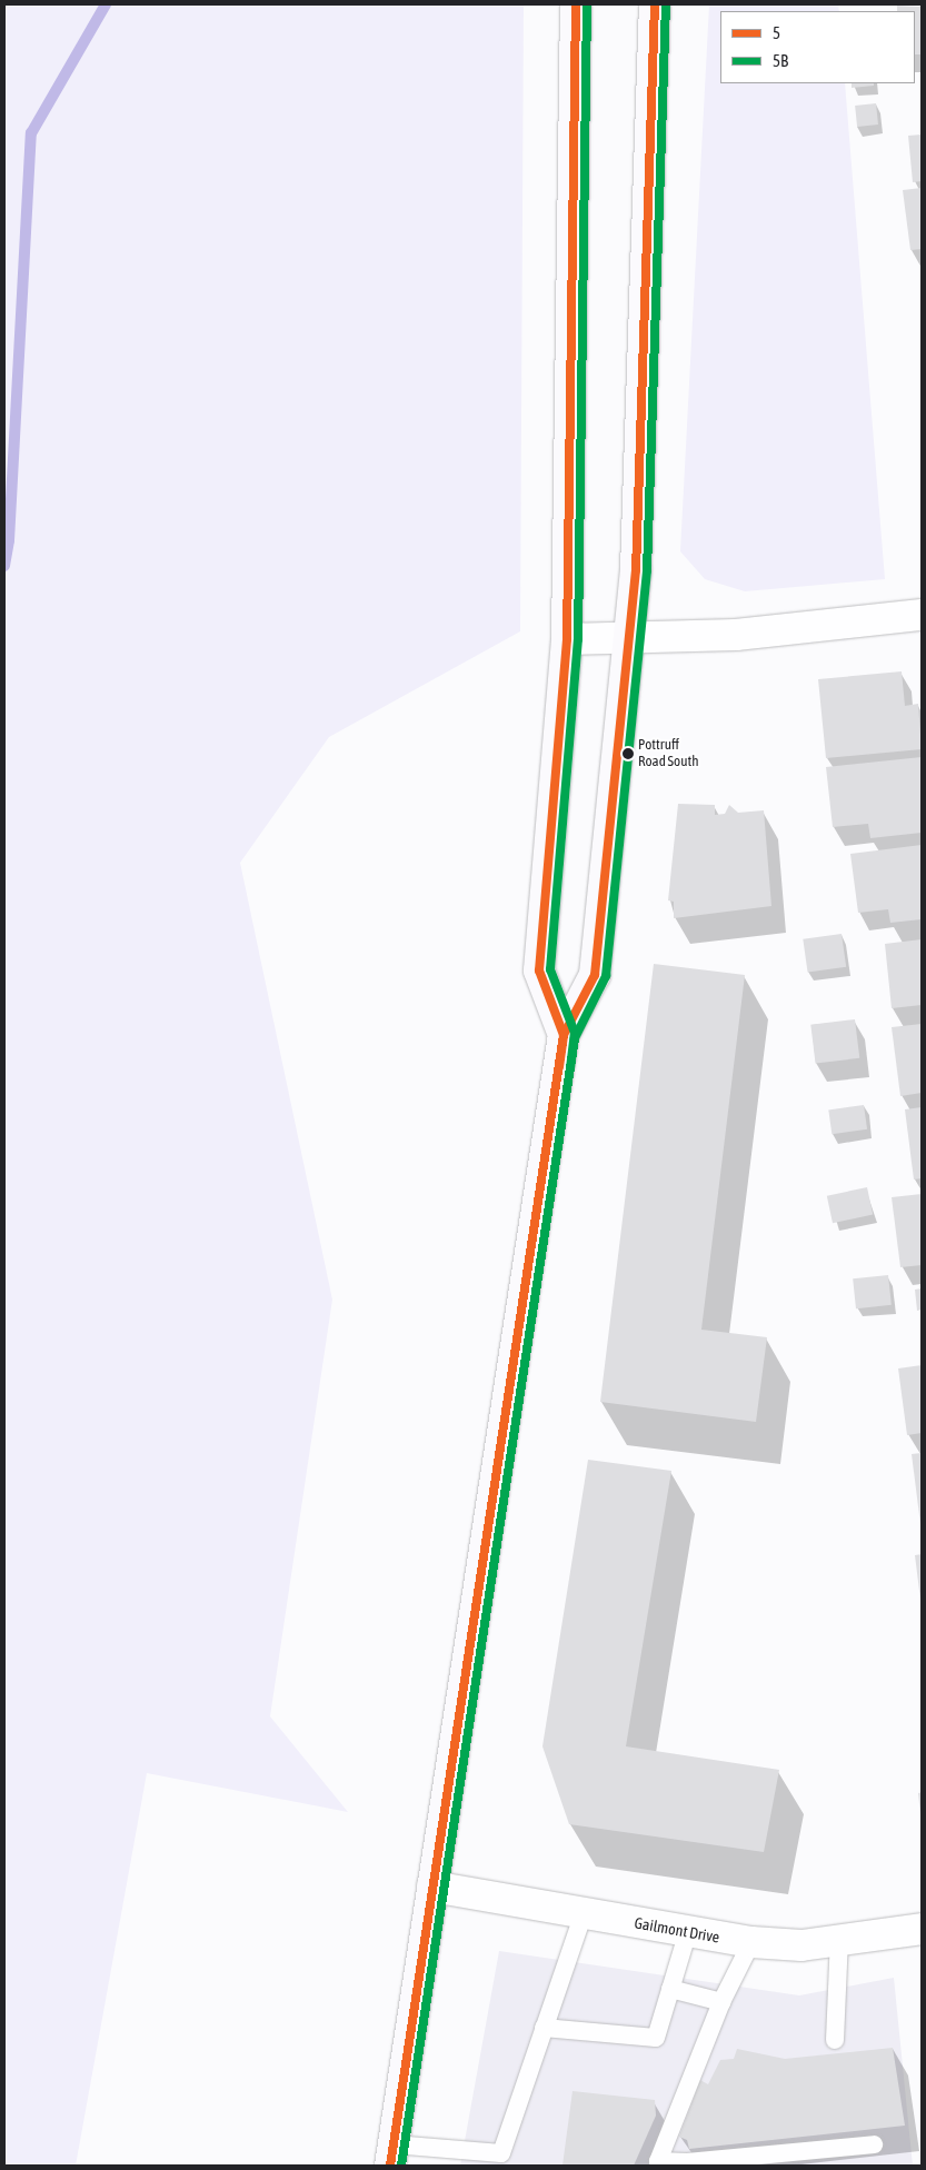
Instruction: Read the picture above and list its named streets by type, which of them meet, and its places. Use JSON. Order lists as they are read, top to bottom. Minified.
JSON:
{"streets":{"street":["Gailmont Drive"]},"places":["Pottruff Road South"],"lines":["transit line 5","transit line 5B"],"legend":["5","5B"]}
